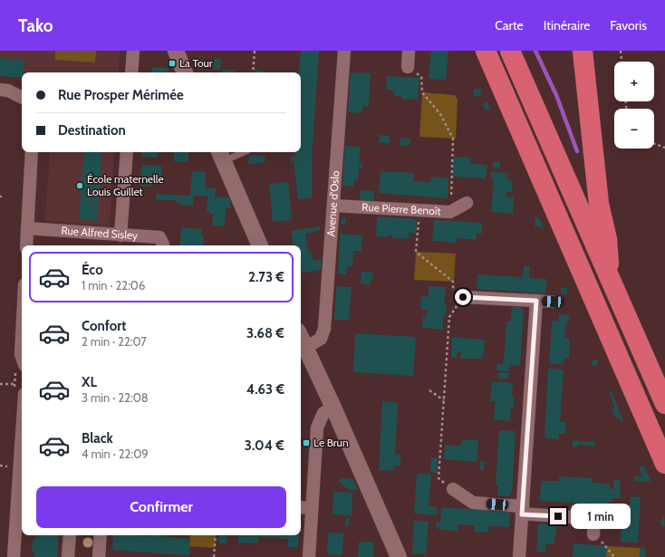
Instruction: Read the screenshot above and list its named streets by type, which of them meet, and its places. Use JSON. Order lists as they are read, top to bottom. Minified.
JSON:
{"streets":{"street":["Avenue d'Oslo","Rue Pierre Benoît","Rue Alfred Sisley"]},"crossings":[["Avenue d'Oslo","Rue Pierre Benoît"]],"places":{"transit":["La Tour","Le Brun"],"other":["École maternelle Louis Guillet"]},"page":{"header":"Tako","nav":["Carte","Itinéraire","Favoris"],"map_buttons":["+","−"],"banner":["Rue Prosper Mérimée","Destination"],"list":[{"name":"Éco","note":"1 min · 22:06","value":"2.73 €"},{"name":"Confort","note":"2 min · 22:07","value":"3.68 €"},{"name":"XL","note":"3 min · 22:08","value":"4.63 €"},{"name":"Black","note":"4 min · 22:09","value":"3.04 €"}],"buttons":"Confirmer","bubble":"1 min"}}
